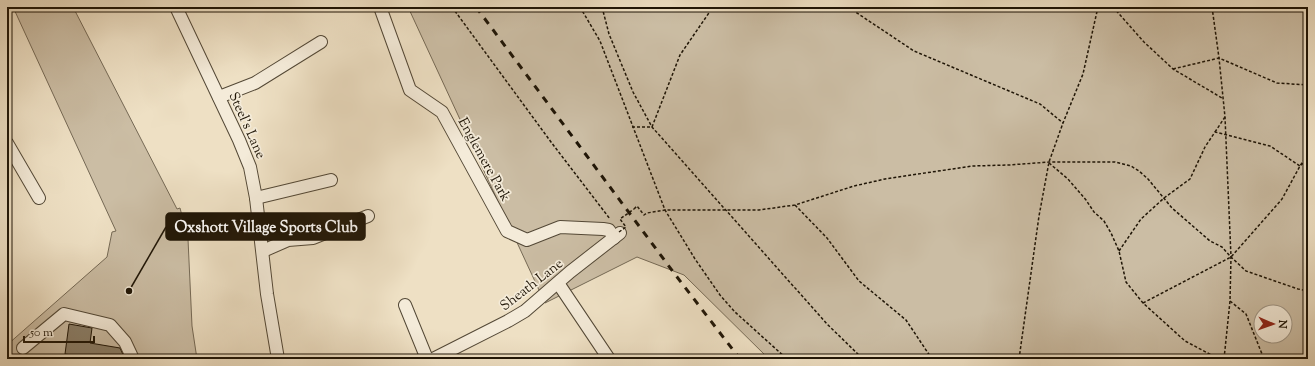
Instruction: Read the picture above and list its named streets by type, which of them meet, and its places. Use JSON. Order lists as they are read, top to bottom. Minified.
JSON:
{"streets":{"street":["Steel's Lane","Englemere Park","Sheath Lane"]},"crossings":[["Englemere Park","Sheath Lane"]],"places":["Oxshott Village Sports Club"],"scale_bar":"50 m","north":"right"}
